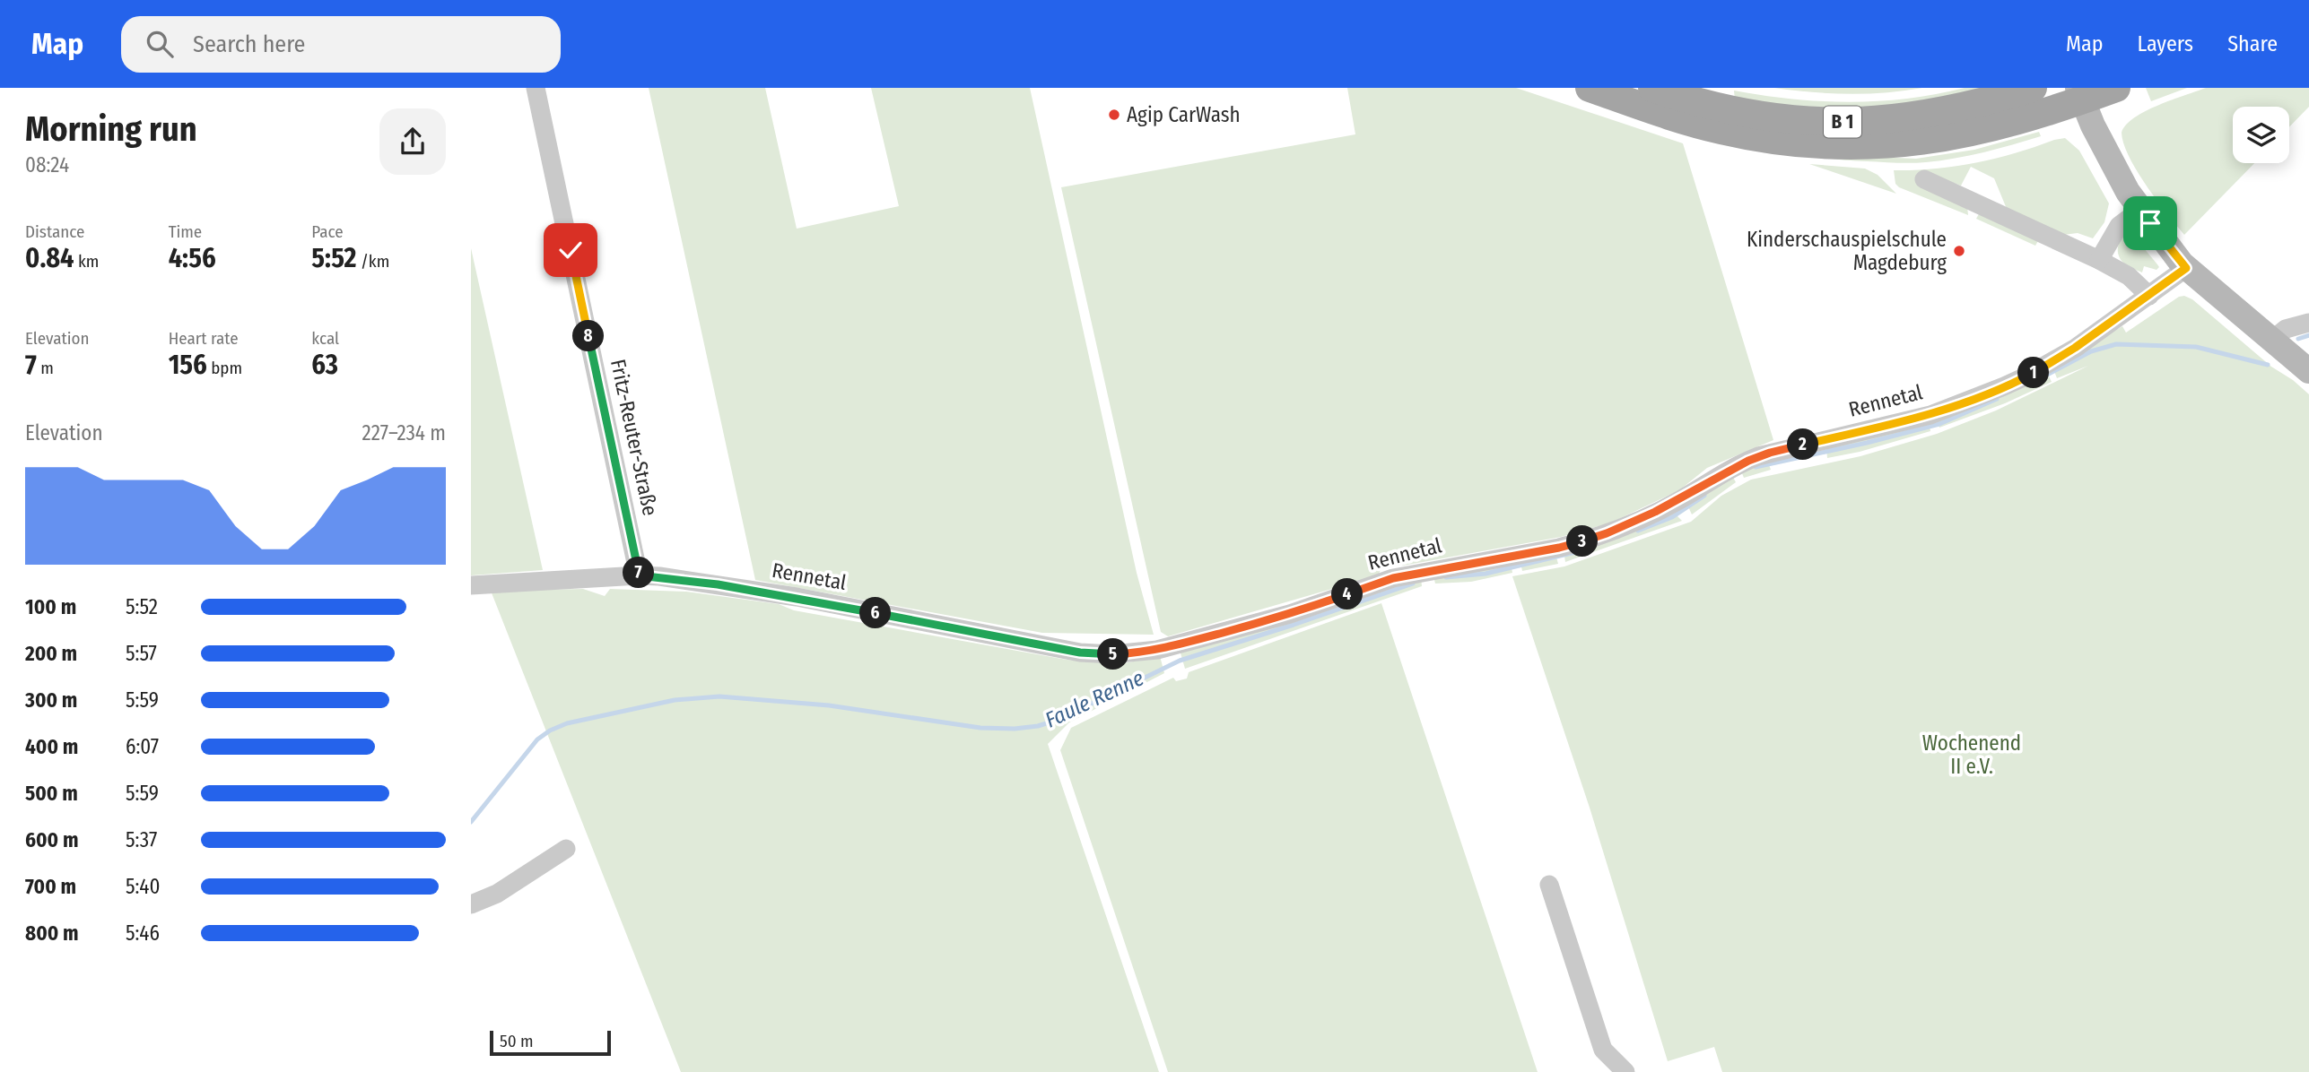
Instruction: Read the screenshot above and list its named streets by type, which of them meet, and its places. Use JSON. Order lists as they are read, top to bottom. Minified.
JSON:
{"streets":{"main road":["B 1"],"street":["Rennetal","Fritz-Reuter-Straße"]},"crossings":[["Rennetal","Fritz-Reuter-Straße"]],"water":["Faule Renne"],"parks":["Wochenend II e.V."],"places":["Agip CarWash","Kinderschauspielschule Magdeburg"],"scale_bar":"50 m","page":{"header":"Map","search":"Search here","nav":["Map","Layers","Share"],"heading":["Morning run","08:24"],"stats":[["Distance","0.84 km"],["Time","4:56"],["Pace","5:52 /km"],["Elevation","7 m"],["Heart rate","156 bpm"],["kcal","63"]],"pins":["8","1","2","3","7","4","6","5"],"chart":["Elevation","227–234 m"],"list":[{"name":"100 m","note":"5:52"},{"name":"200 m","note":"5:57"},{"name":"300 m","note":"5:59"},{"name":"400 m","note":"6:07"},{"name":"500 m","note":"5:59"},{"name":"600 m","note":"5:37"},{"name":"700 m","note":"5:40"},{"name":"800 m","note":"5:46"}],"scale":"50 m"}}
